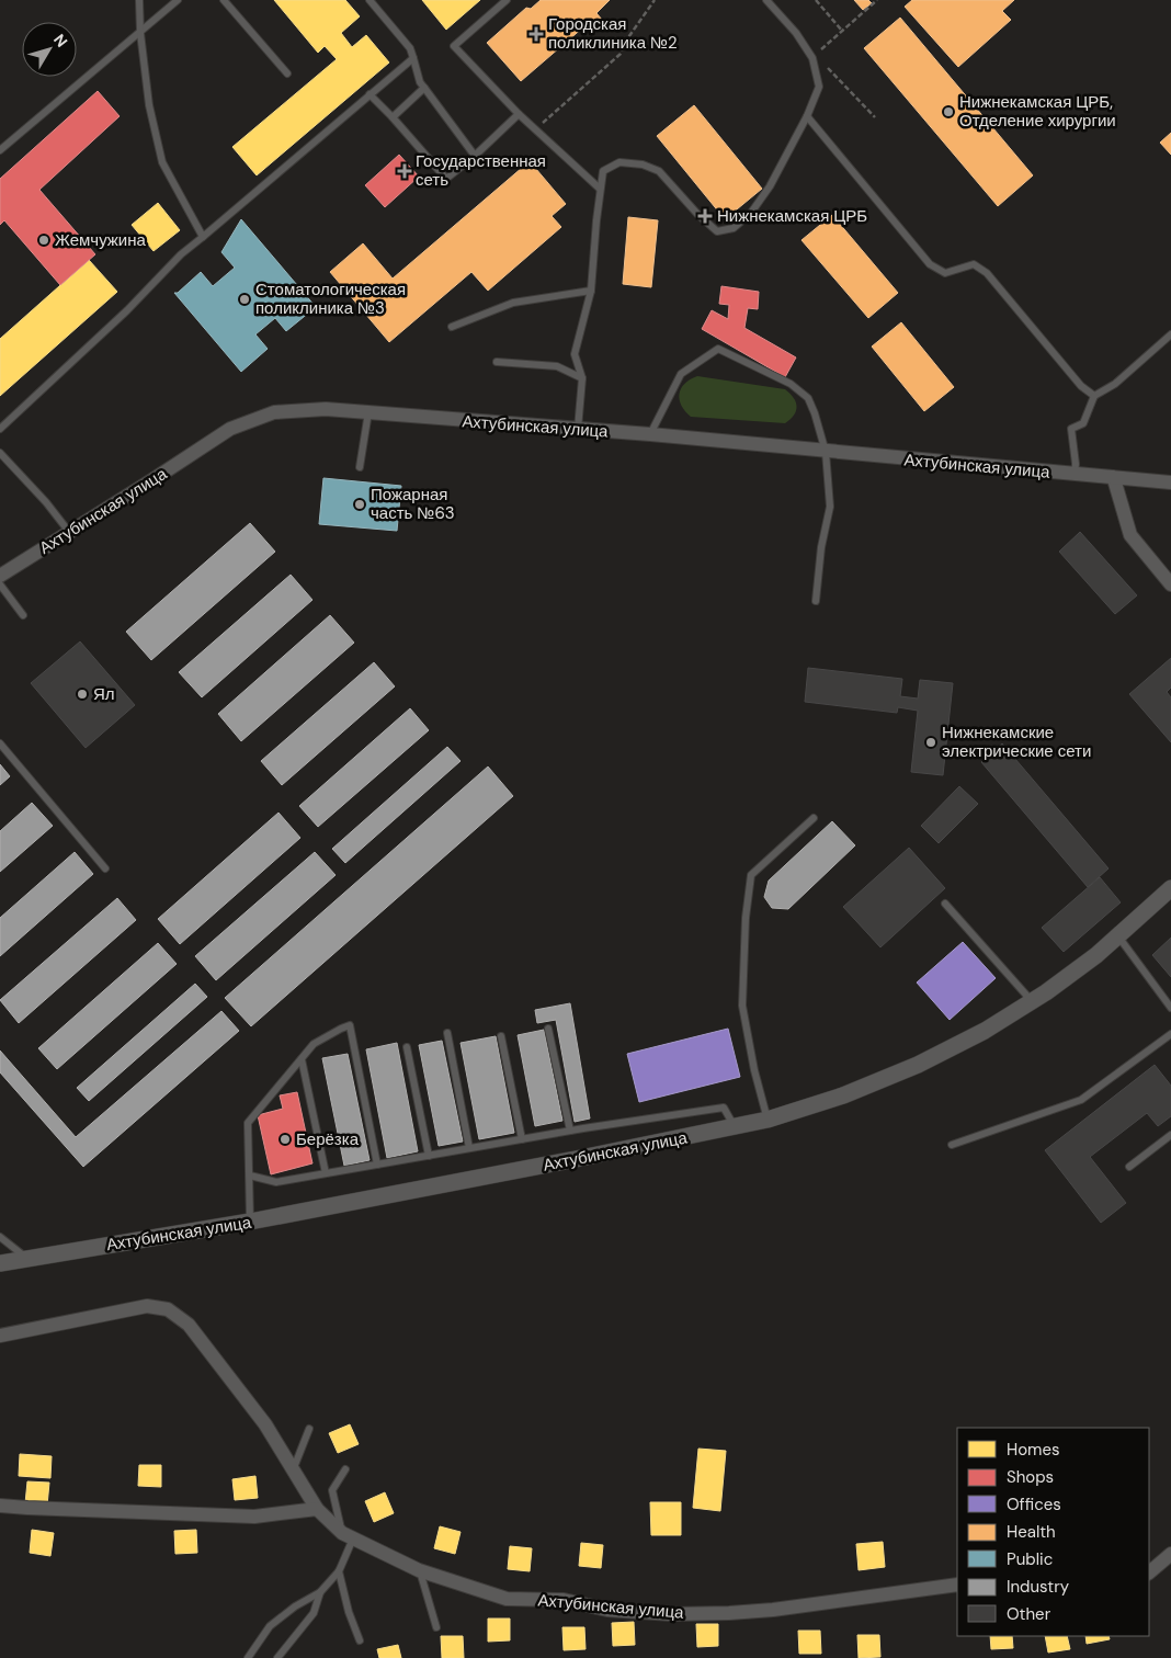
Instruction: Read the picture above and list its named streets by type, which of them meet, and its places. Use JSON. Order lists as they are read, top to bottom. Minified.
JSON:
{"streets":{"street":["Ахтубинская улица"]},"places":{"health":["Городская поликлиника №2","Государственная сеть","Нижнекамская ЦРБ"],"other":["Нижнекамская ЦРБ, Отделение хирургии","Жемчужина","Стоматологическая поликлиника №3","Пожарная часть №63","Ял","Нижнекамские электрические сети","Берёзка"]},"legend":["Homes","Shops","Offices","Health","Public","Industry","Other"],"north":"top right"}
